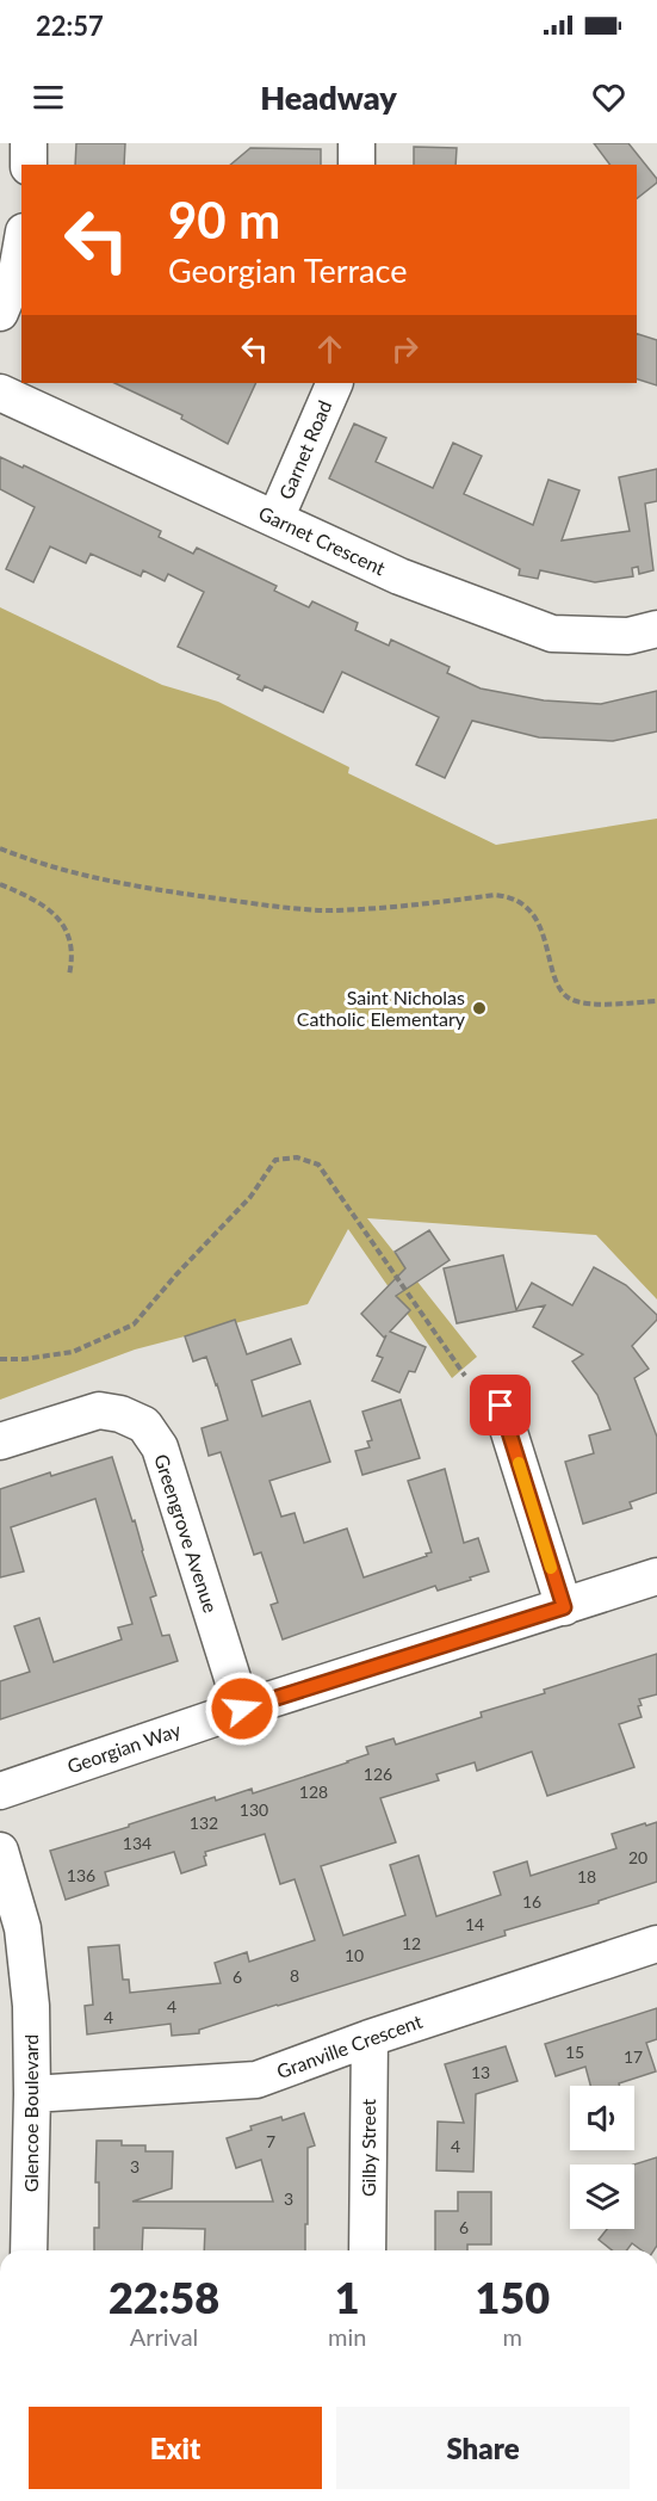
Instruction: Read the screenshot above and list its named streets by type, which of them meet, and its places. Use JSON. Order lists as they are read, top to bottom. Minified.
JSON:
{"streets":{"street":["Garnet Road","Garnet Crescent","Greengrove Avenue","Georgian Way","Granville Crescent","Glencoe Boulevard","Gilby Street"]},"crossings":[["Garnet Road","Garnet Crescent"],["Greengrove Avenue","Georgian Way"],["Granville Crescent","Glencoe Boulevard"],["Granville Crescent","Gilby Street"]],"places":["Saint Nicholas Catholic Elementary"],"house_numbers":["126","128","130","132","134","20","136","18","16","14","12","10","8","6","4","4","15","17","13","7","4","3","3","6"],"page":{"status":"22:57","header":"Headway","turn":["90 m","Georgian Terrace"],"eta":["22:58","Arrival","1","min","150","m"],"buttons":["Exit","Share"]}}
